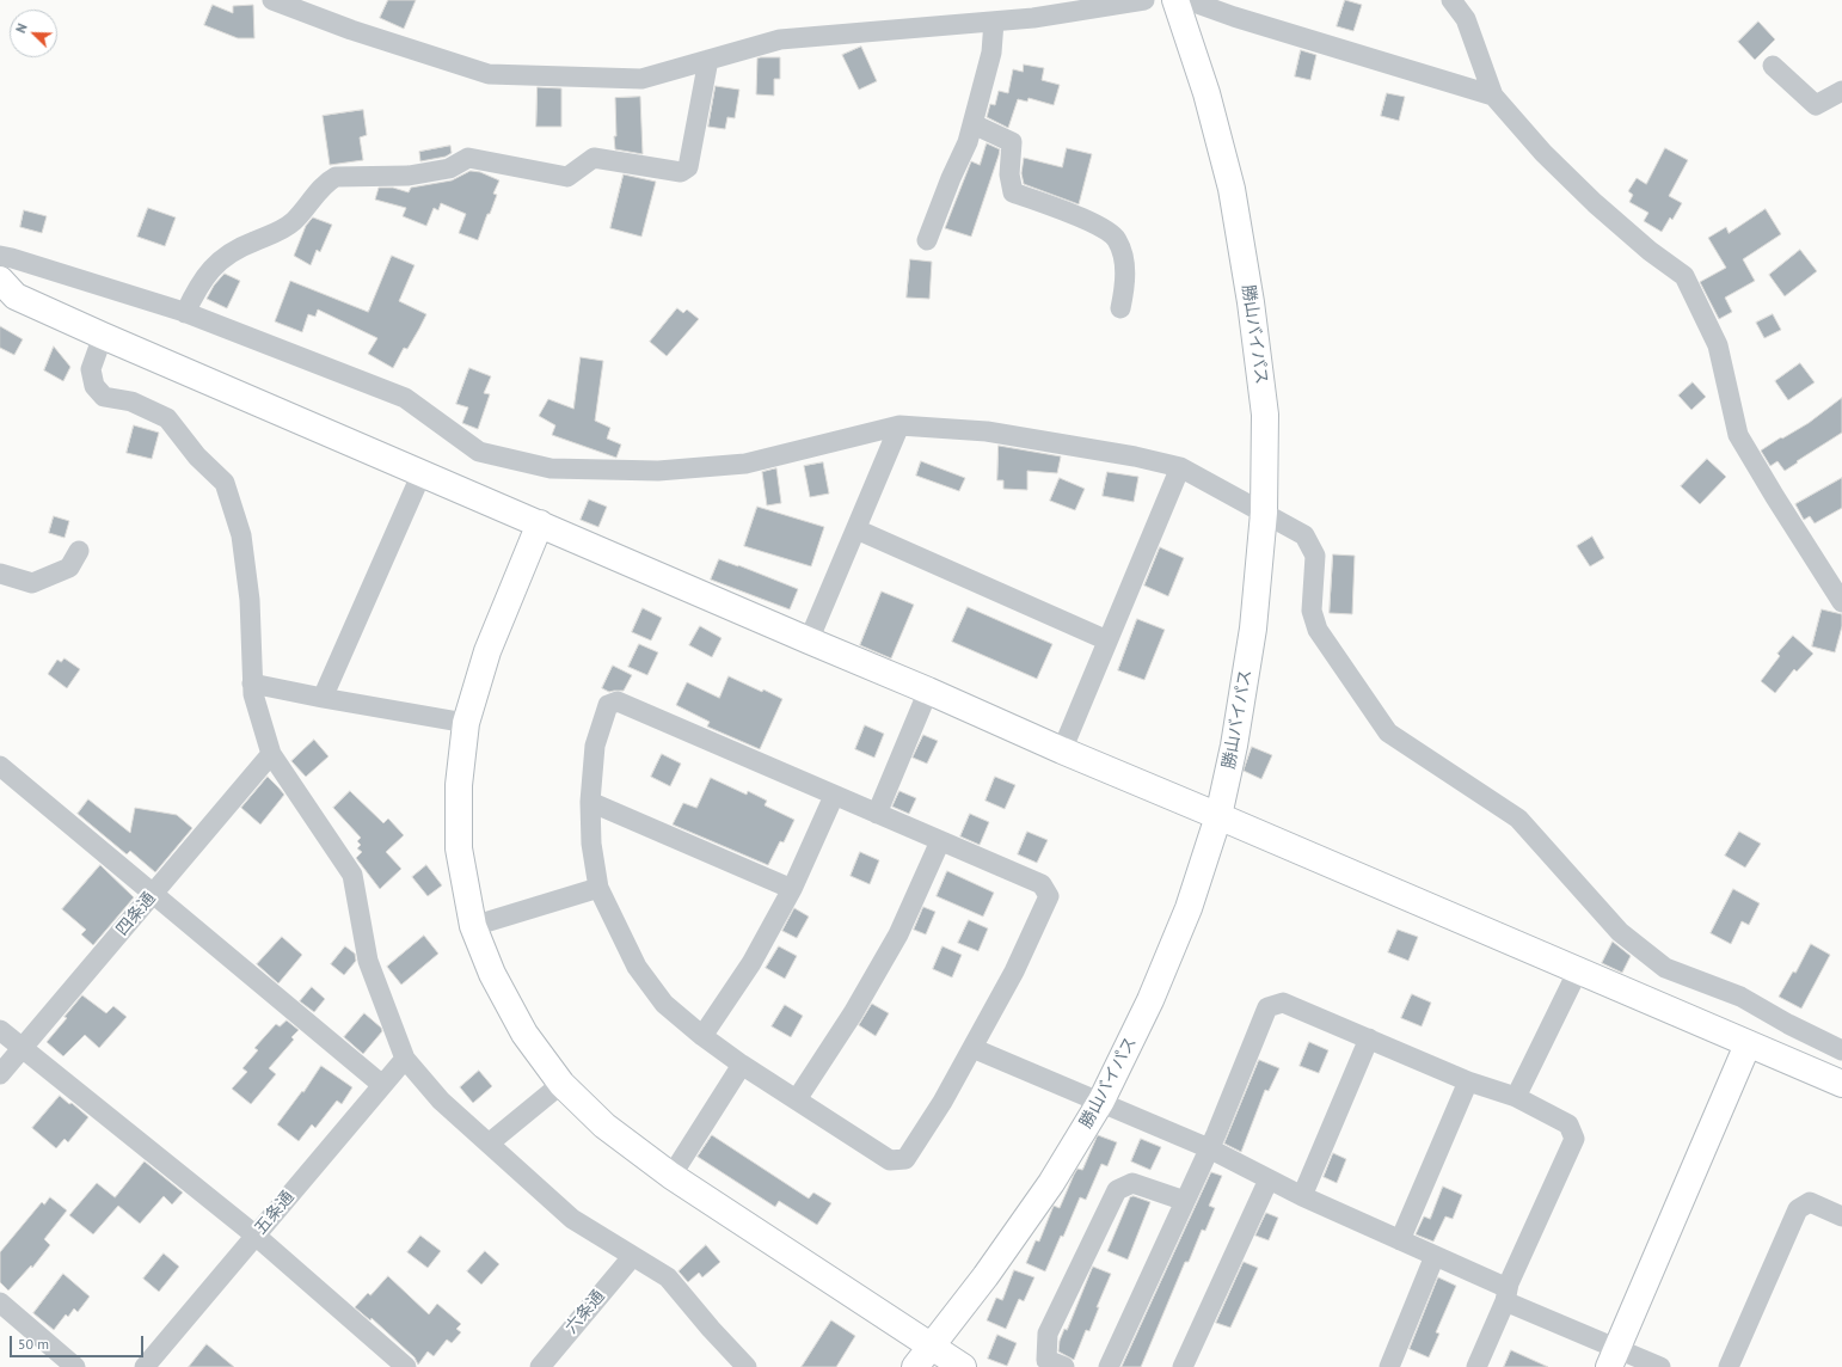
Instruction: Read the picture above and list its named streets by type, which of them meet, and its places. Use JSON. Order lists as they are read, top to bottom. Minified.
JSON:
{"streets":{"street":["勝山バイパス","四条通","五条通","六条通"]},"scale_bar":"50 m","north":"top left"}
